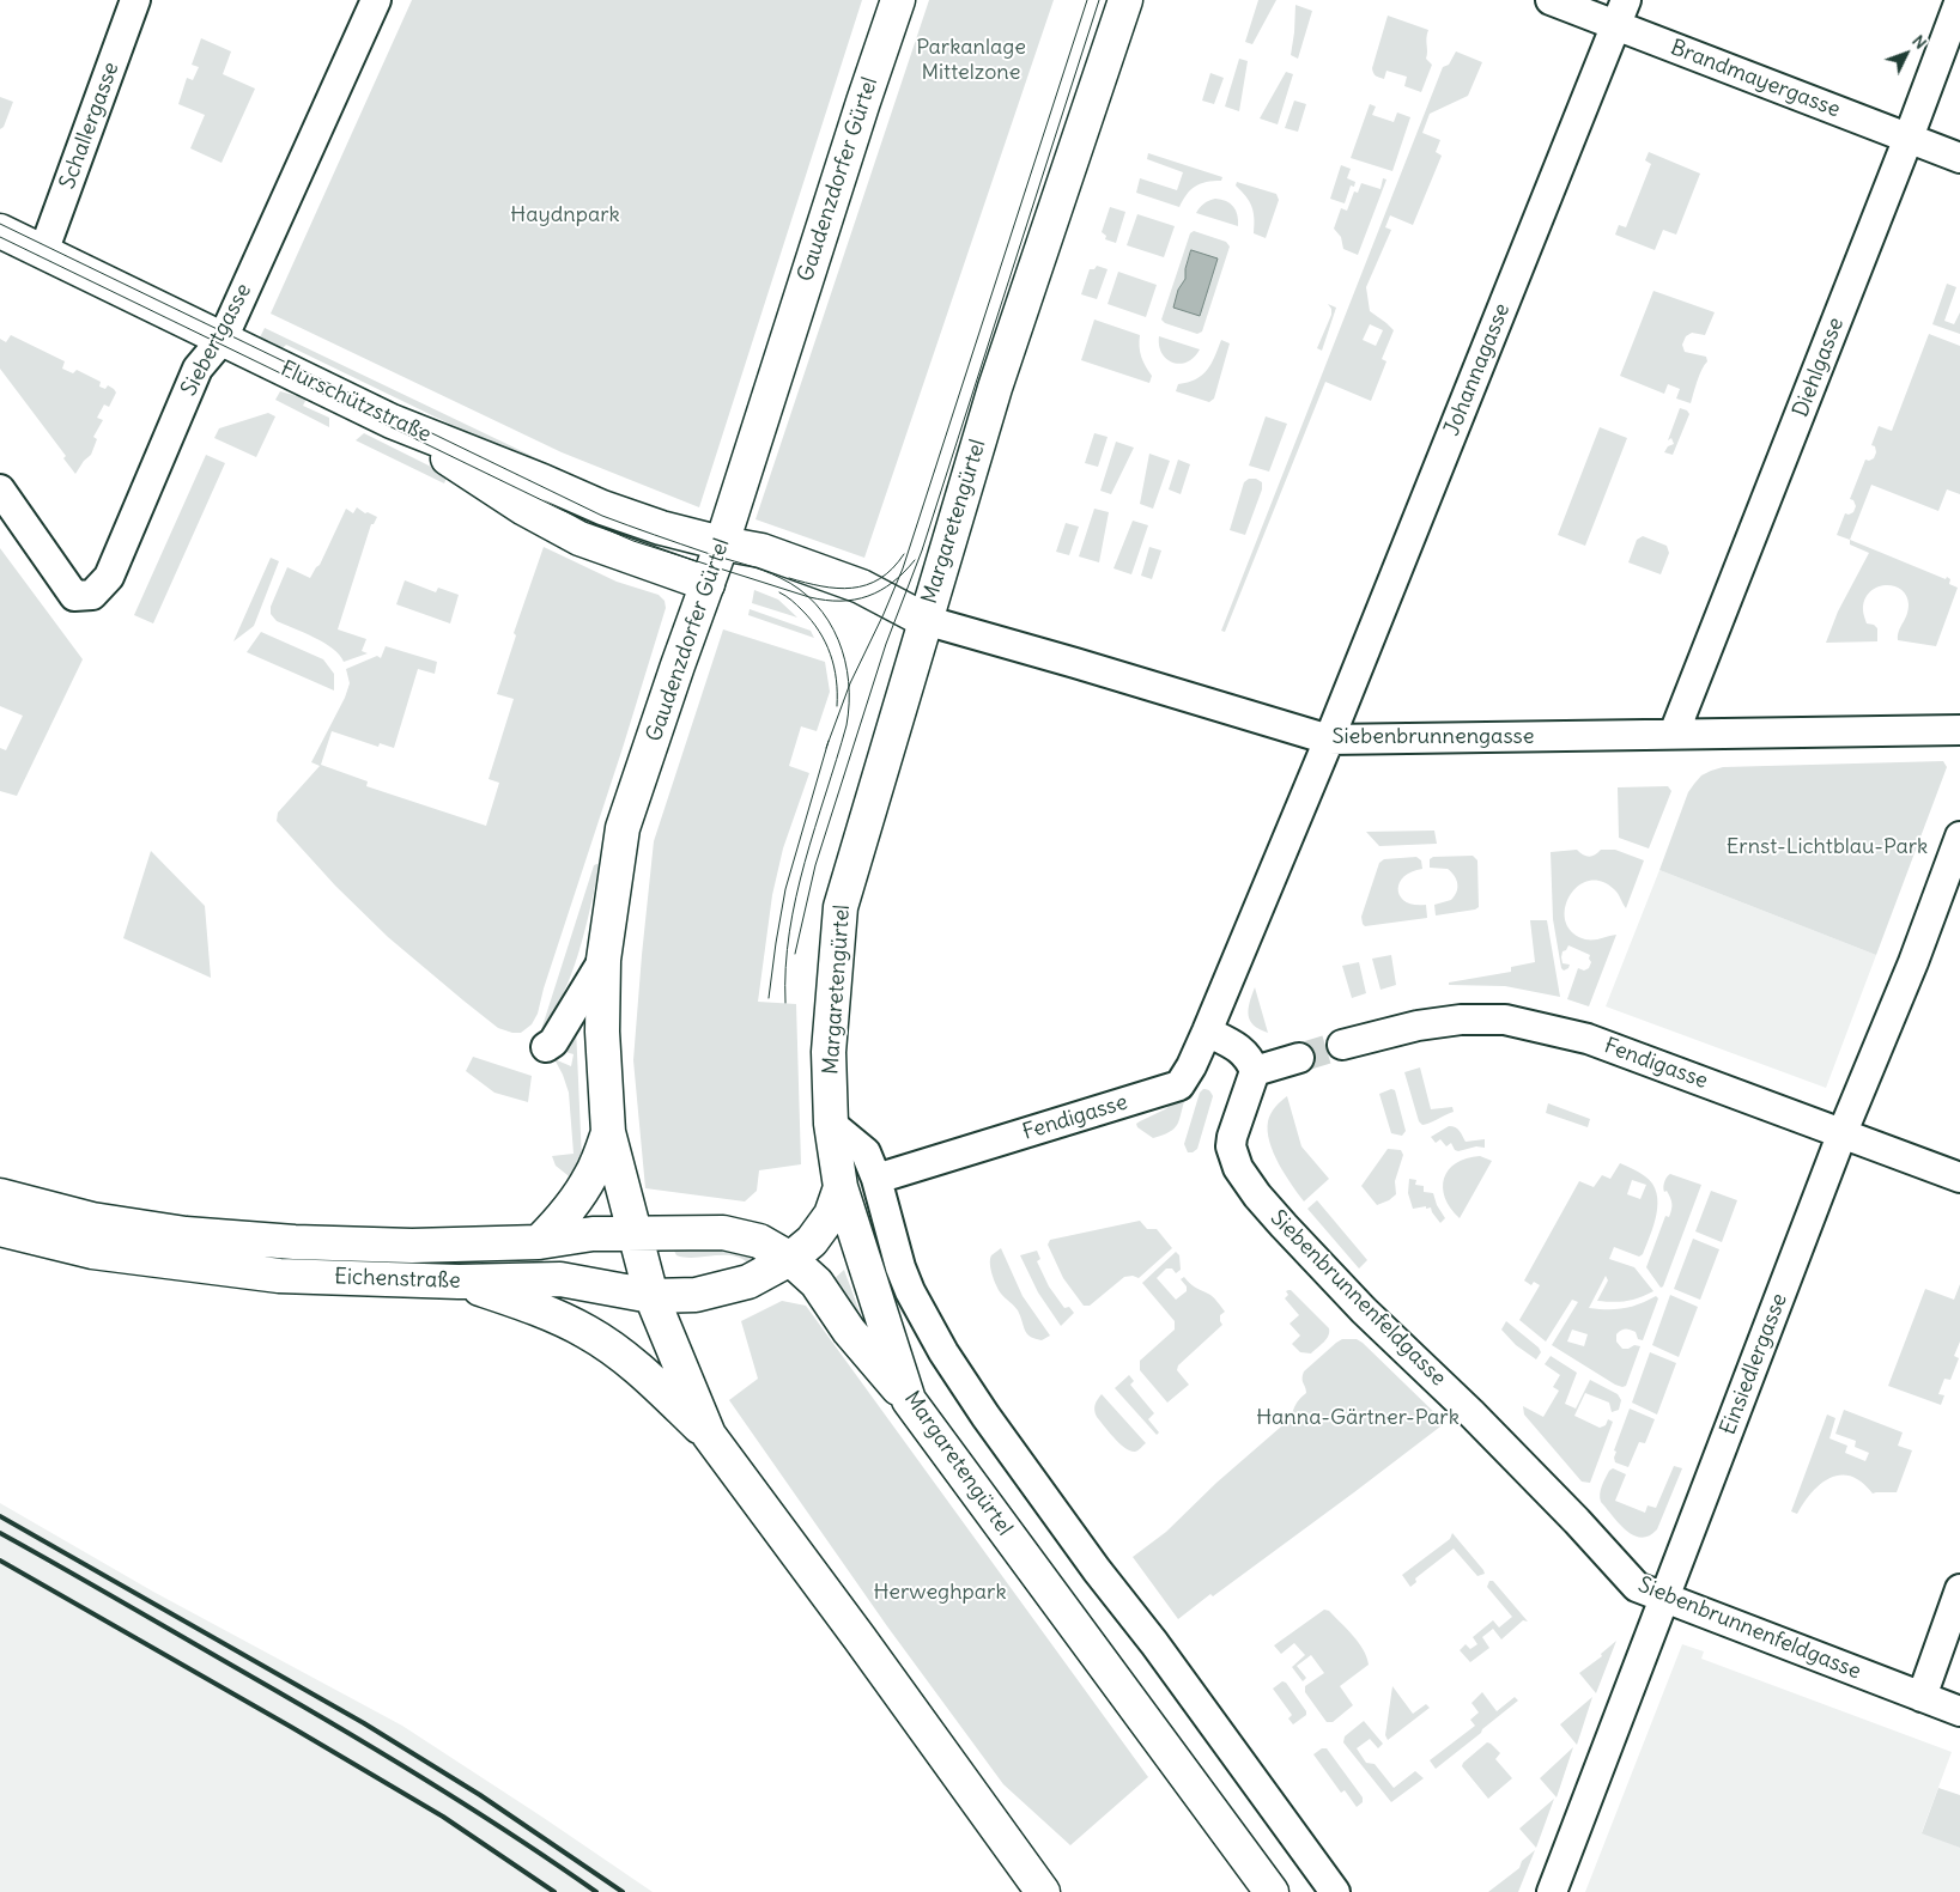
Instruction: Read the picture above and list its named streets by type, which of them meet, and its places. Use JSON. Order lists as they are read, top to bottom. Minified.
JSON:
{"streets":{"main road":["Gaudenzdorfer Gürtel","Flurschützstraße","Margaretengürtel","Eichenstraße"],"street":["Brandmayergasse","Schallergasse","Siebertgasse","Diehlgasse","Johannagasse","Siebenbrunnengasse","Fendigasse","Siebenbrunnenfeldgasse","Einsiedlergasse"]},"crossings":[["Brandmayergasse","Diehlgasse"],["Brandmayergasse","Johannagasse"],["Schallergasse","Flurschützstraße"],["Gaudenzdorfer Gürtel","Flurschützstraße"],["Gaudenzdorfer Gürtel","Eichenstraße"],["Siebertgasse","Flurschützstraße"],["Diehlgasse","Siebenbrunnengasse"],["Johannagasse","Siebenbrunnengasse"],["Flurschützstraße","Margaretengürtel"],["Flurschützstraße","Siebenbrunnengasse"],["Margaretengürtel","Siebenbrunnengasse"],["Margaretengürtel","Eichenstraße"],["Fendigasse","Einsiedlergasse"],["Siebenbrunnenfeldgasse","Einsiedlergasse"]],"parks":["Parkanlage Mittelzone","Haydnpark","Ernst-Lichtblau-Park","Hanna-Gärtner-Park","Herweghpark"],"north":"top right"}
